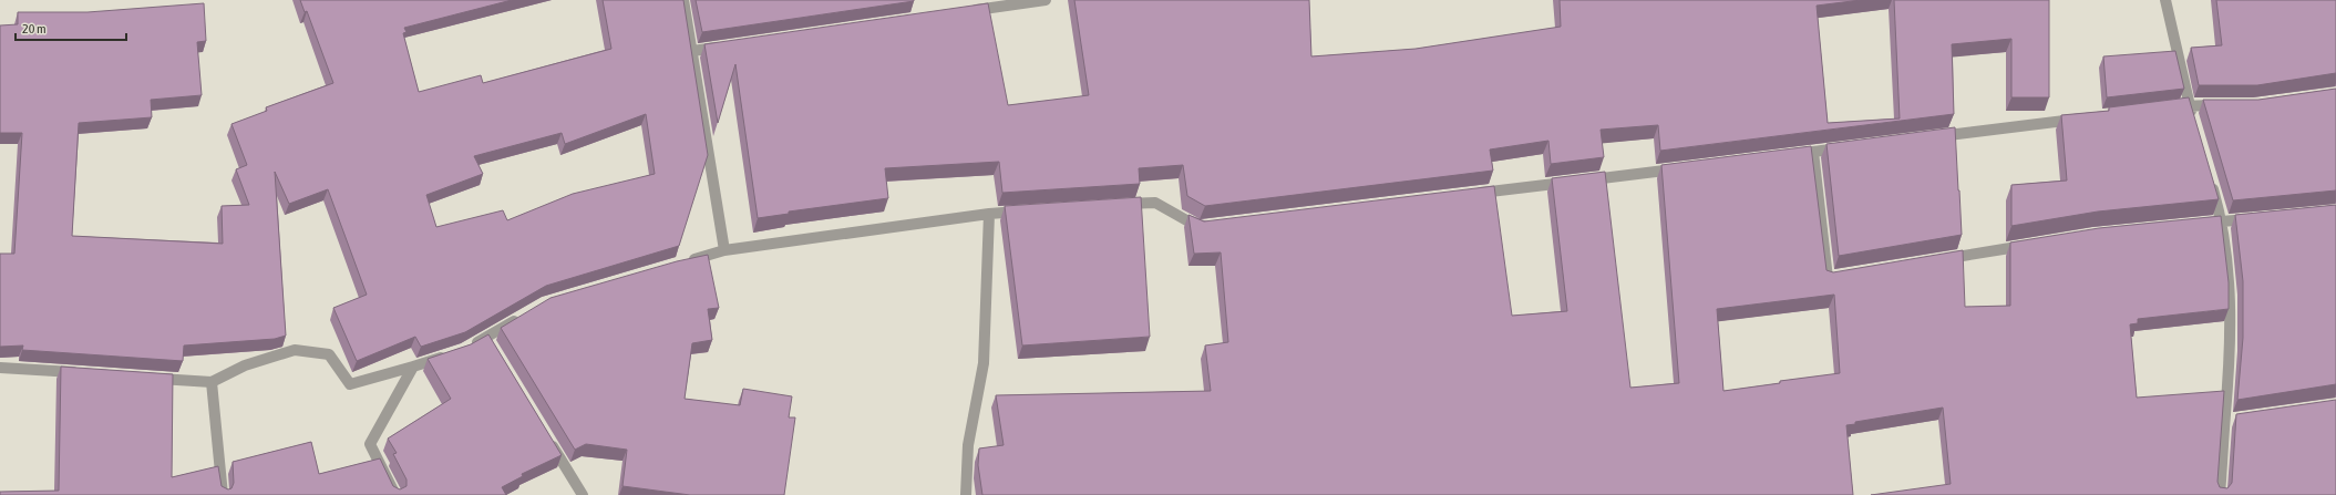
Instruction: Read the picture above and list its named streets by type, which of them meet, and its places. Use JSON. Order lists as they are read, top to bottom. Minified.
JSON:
{"scale_bar":"20 m"}
